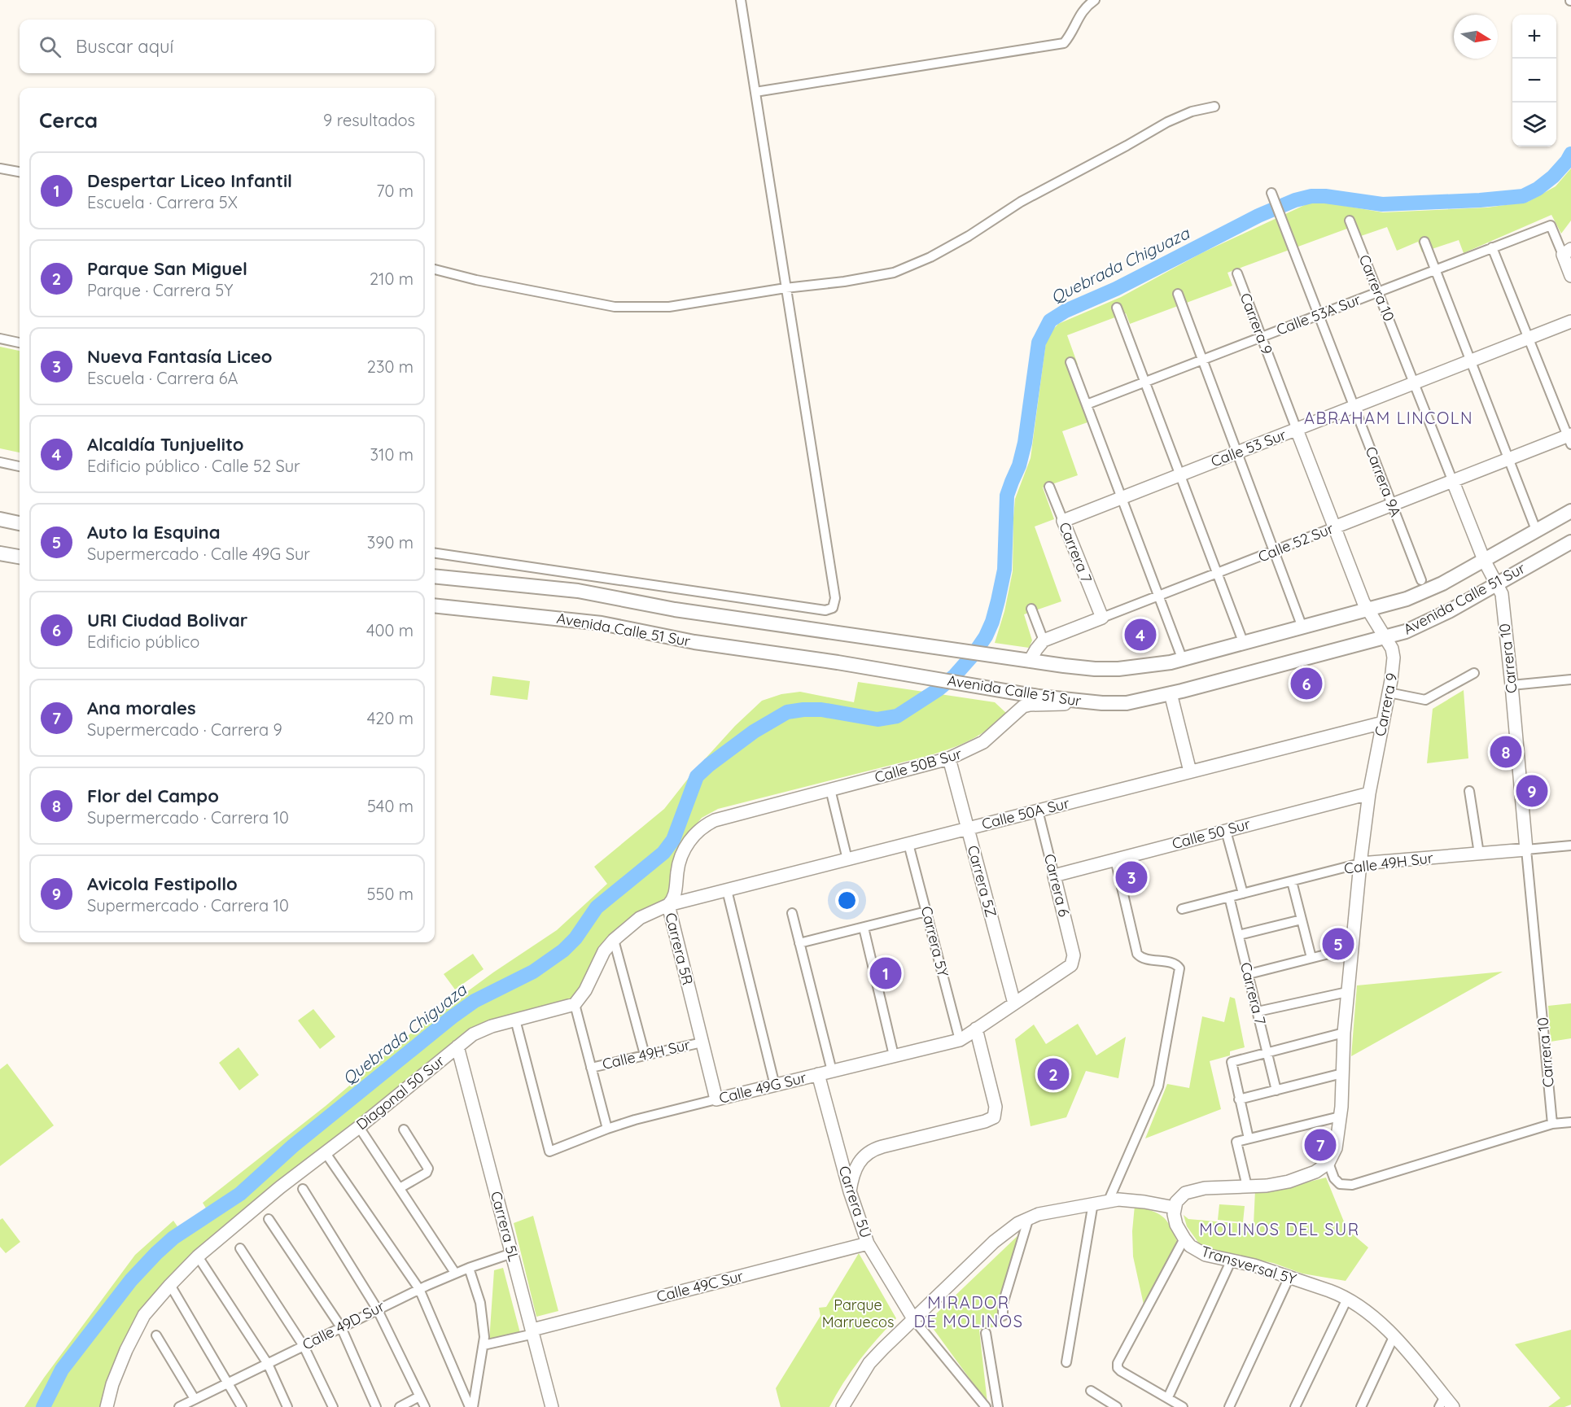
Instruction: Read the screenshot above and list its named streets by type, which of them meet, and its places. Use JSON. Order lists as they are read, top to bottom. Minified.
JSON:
{"streets":{"main road":["Avenida Calle 51 Sur"],"street":["Carrera 10","Calle 53A Sur","Carrera 9","Calle 53 Sur","Carrera 9A","Calle 52 Sur","Carrera 7","Calle 50B Sur","Calle 50A Sur","Calle 50 Sur","Calle 49H Sur","Carrera 5Z","Carrera 6","Carrera 5Y","Carrera 5R","Calle 49G Sur","Diagonal 50 Sur","Carrera 5U","Carrera 5L","Transversal 5Y","Calle 49C Sur","Calle 49D Sur"]},"crossings":[["Carrera 10","Calle 53A Sur"],["Carrera 10","Calle 53 Sur"],["Carrera 10","Calle 52 Sur"],["Carrera 10","Avenida Calle 51 Sur"],["Carrera 10","Calle 49H Sur"],["Calle 53A Sur","Carrera 9"],["Calle 53A Sur","Carrera 9A"],["Carrera 9","Calle 53 Sur"],["Carrera 9","Calle 52 Sur"],["Carrera 9","Avenida Calle 51 Sur"],["Carrera 9","Calle 50A Sur"],["Carrera 9","Calle 50 Sur"],["Carrera 9","Calle 49H Sur"],["Calle 53 Sur","Carrera 9A"],["Calle 53 Sur","Carrera 7"],["Carrera 9A","Calle 52 Sur"],["Calle 52 Sur","Carrera 7"],["Carrera 7","Calle 49H Sur"],["Avenida Calle 51 Sur","Calle 50B Sur"],["Calle 50B Sur","Carrera 5Z"],["Calle 50B Sur","Carrera 5R"],["Calle 50A Sur","Carrera 5Z"],["Calle 50A Sur","Carrera 6"],["Calle 50A Sur","Carrera 5Y"],["Calle 50A Sur","Carrera 5R"],["Calle 50 Sur","Carrera 6"],["Calle 49H Sur","Carrera 5R"],["Carrera 5Z","Calle 49G Sur"],["Carrera 6","Calle 49G Sur"],["Carrera 5Y","Calle 49G Sur"],["Carrera 5R","Calle 49G Sur"],["Calle 49G Sur","Diagonal 50 Sur"],["Calle 49G Sur","Carrera 5U"],["Diagonal 50 Sur","Carrera 5L"],["Carrera 5U","Calle 49C Sur"],["Carrera 5L","Calle 49C Sur"],["Carrera 5L","Calle 49D Sur"]],"districts":["ABRAHAM LINCOLN","MOLINOS DEL SUR","MIRADOR DE MOLINOS"],"water":["Quebrada Chiguaza"],"parks":["Parque Marruecos"],"north":"right","page":{"map_buttons":["+","−"],"search":"Buscar aquí","heading":["Cerca","9 resultados"],"list":[{"mark":"1","name":"Despertar Liceo Infantil","note":"Escuela · Carrera 5X","value":"70 m"},{"mark":"2","name":"Parque San Miguel","note":"Parque · Carrera 5Y","value":"210 m"},{"mark":"3","name":"Nueva Fantasía Liceo","note":"Escuela · Carrera 6A","value":"230 m"},{"mark":"4","name":"Alcaldía Tunjuelito","note":"Edificio público · Calle 52 Sur","value":"310 m"},{"mark":"5","name":"Auto la Esquina","note":"Supermercado · Calle 49G Sur","value":"390 m"},{"mark":"6","name":"URI Ciudad Bolivar","note":"Edificio público","value":"400 m"},{"mark":"7","name":"Ana morales","note":"Supermercado · Carrera 9","value":"420 m"},{"mark":"8","name":"Flor del Campo","note":"Supermercado · Carrera 10","value":"540 m"},{"mark":"9","name":"Avicola Festipollo","note":"Supermercado · Carrera 10","value":"550 m"}],"pins":["4","6","8","9","3","5","1","2","7"]}}
